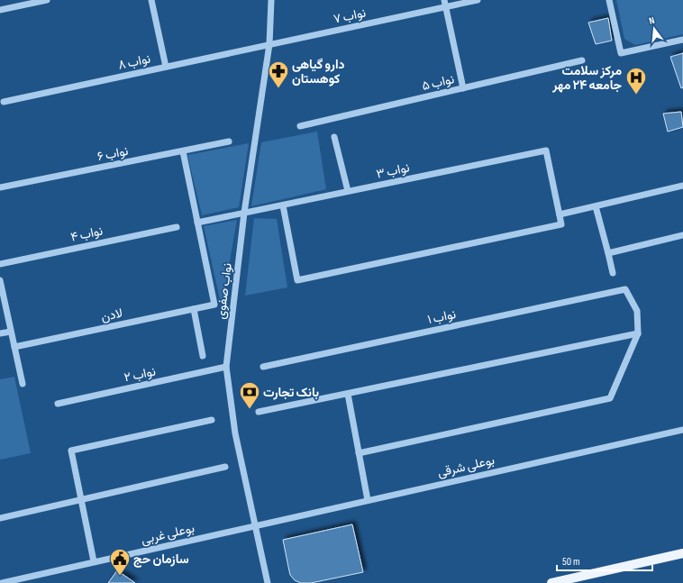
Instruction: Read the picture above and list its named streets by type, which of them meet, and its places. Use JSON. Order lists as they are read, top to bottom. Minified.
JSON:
{"streets":{"street":["نواب ۷","نواب ۸","نواب ۵","نواب ۶","نواب ۳","نواب ۴","نواب صفوی","لادن","نواب ۱","نواب ۲","بوعلی شرقی","بوعلی غربی"]},"crossings":[["نواب ۷","نواب ۸"],["نواب ۷","نواب صفوی"],["نواب ۸","نواب صفوی"],["نواب ۳","نواب صفوی"],["نواب صفوی","نواب ۲"],["نواب صفوی","بوعلی شرقی"],["نواب صفوی","بوعلی غربی"],["بوعلی شرقی","بوعلی غربی"]],"places":{"pharmacy":["دارو گیاهی کوهستان"],"hospital":["مرکز سلامت جامعه ۲۴ مهر"],"bank":["بانک تجارت"],"public building":["سازمان حج"]},"scale_bar":"50 m","north":"top"}
